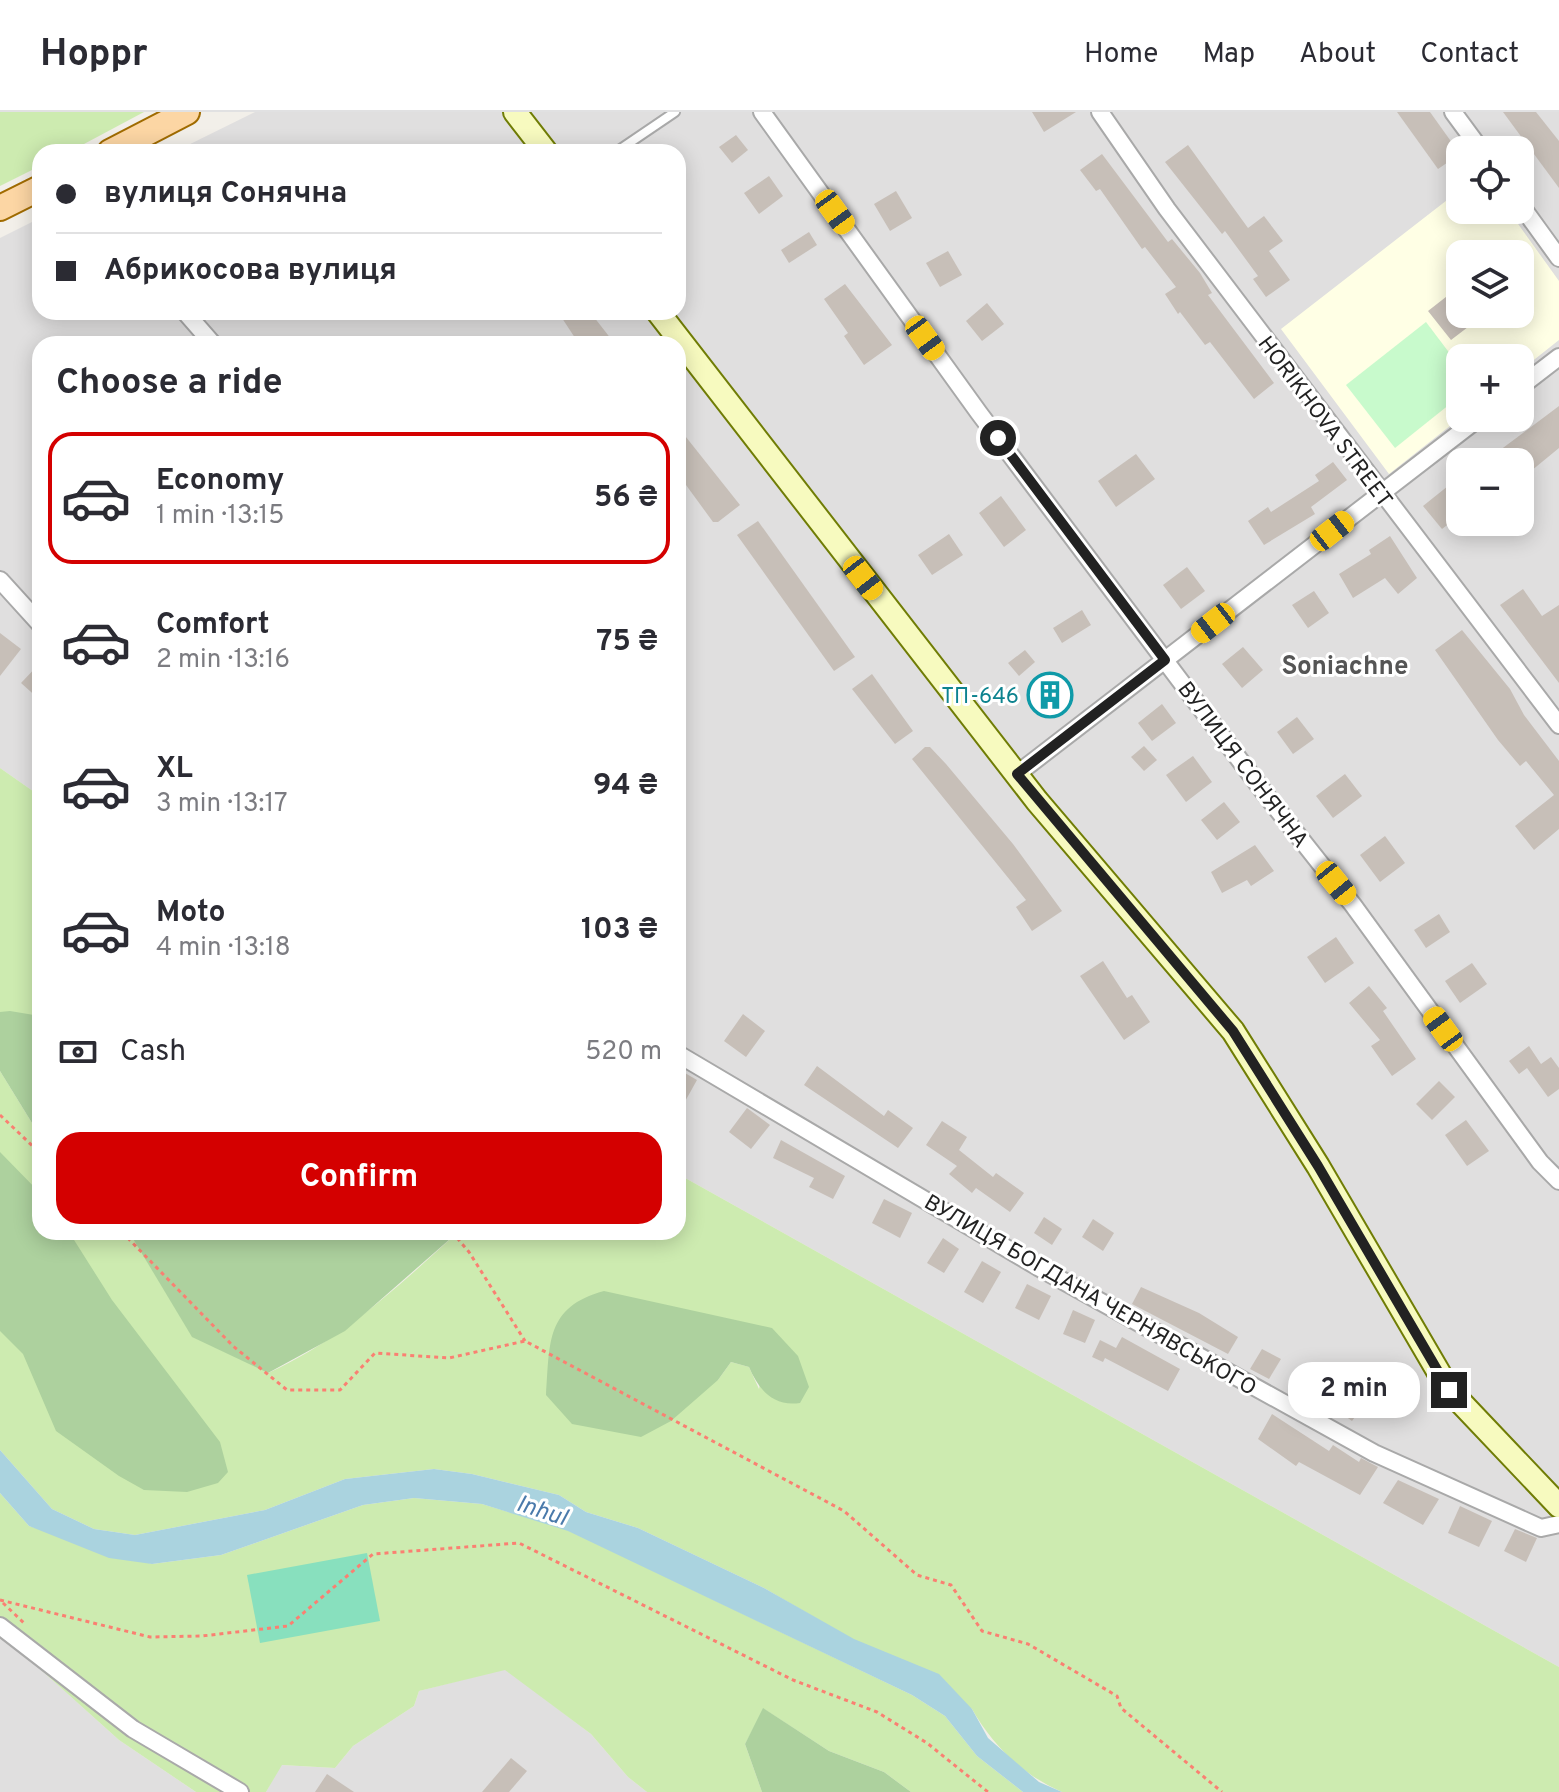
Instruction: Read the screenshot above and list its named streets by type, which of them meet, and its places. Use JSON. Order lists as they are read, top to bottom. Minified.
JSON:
{"streets":{"street":["HORIKHOVA STREET","ВУЛИЦЯ СОНЯЧНА","ВУЛИЦЯ БОГДАНА ЧЕРНЯВСЬКОГО"]},"districts":["Soniachne"],"water":["Inhul"],"places":{"building":["ТП-646"]},"page":{"header":"Hoppr","nav":["Home","Map","About","Contact"],"map_buttons":["+","−"],"banner":["вулиця Сонячна","Абрикосова вулиця"],"heading":"Choose a ride","list":[{"name":"Economy","note":"1 min · 13:15","value":"56 ₴"},{"name":"Comfort","note":"2 min · 13:16","value":"75 ₴"},{"name":"XL","note":"3 min · 13:17","value":"94 ₴"},{"name":"Moto","note":"4 min · 13:18","value":"103 ₴"}],"pay":["Cash","520 m"],"buttons":"Confirm","bubble":"2 min"}}
